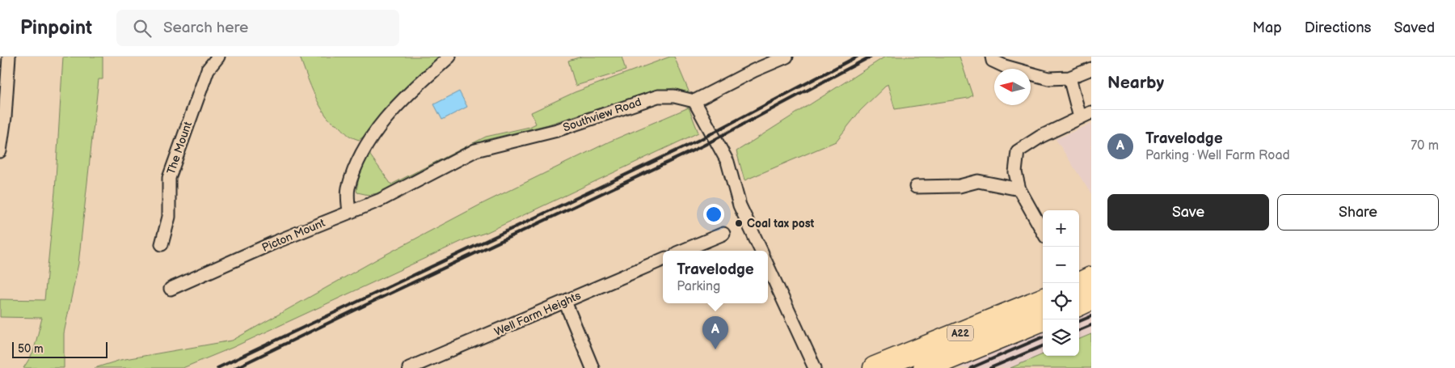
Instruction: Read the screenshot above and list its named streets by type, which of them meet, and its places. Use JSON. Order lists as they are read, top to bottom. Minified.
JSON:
{"streets":{"highway":["A22"],"street":["Southview Road","The Mount","Picton Mount","Well Farm Heights"]},"crossings":[["Southview Road","Picton Mount"]],"places":["Coal tax post"],"scale_bar":"50 m","north":"left","page":{"header":"Pinpoint","search":"Search here","nav":["Map","Directions","Saved"],"heading":"Nearby","list":[{"mark":"A","name":"Travelodge","note":"Parking · Well Farm Road","value":"70 m"}],"buttons":["Save","Share"],"map_buttons":["+","−"],"popup":["Travelodge","Parking"],"pins":"A","scale":"50 m"}}
